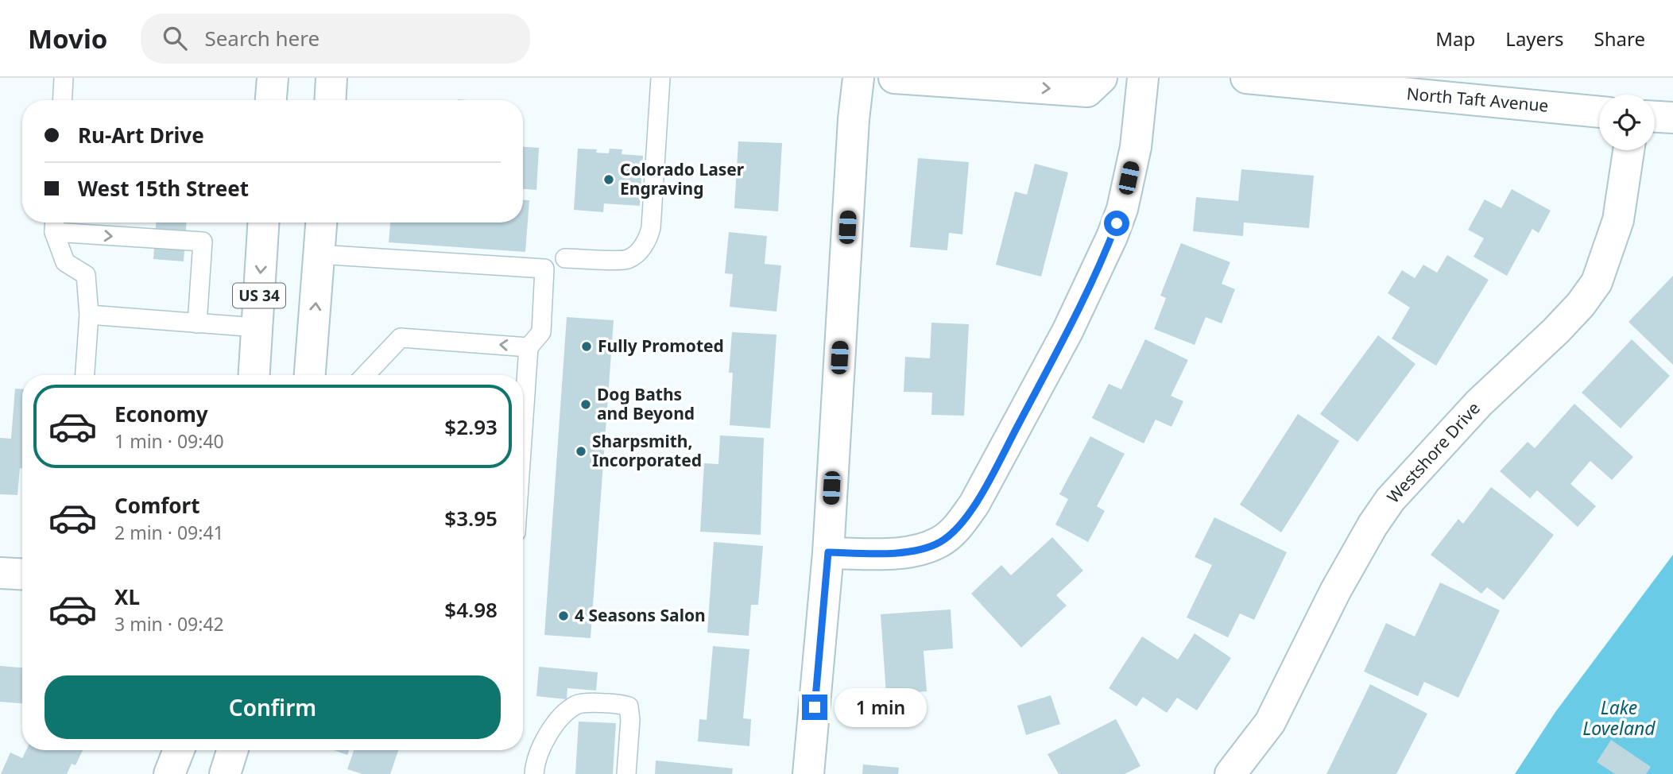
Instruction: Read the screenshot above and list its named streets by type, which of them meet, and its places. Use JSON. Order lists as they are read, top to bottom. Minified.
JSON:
{"streets":{"main road":["North Taft Avenue","US 34","Westshore Drive"]},"water":["Lake Loveland"],"places":["Colorado Laser Engraving","Fully Promoted","Dog Baths and Beyond","Sharpsmith, Incorporated","4 Seasons Salon"],"page":{"header":"Movio","search":"Search here","nav":["Map","Layers","Share"],"banner":["Ru-Art Drive","West 15th Street"],"list":[{"name":"Economy","note":"1 min · 09:40","value":"$2.93"},{"name":"Comfort","note":"2 min · 09:41","value":"$3.95"},{"name":"XL","note":"3 min · 09:42","value":"$4.98"}],"buttons":"Confirm","bubble":"1 min"}}
